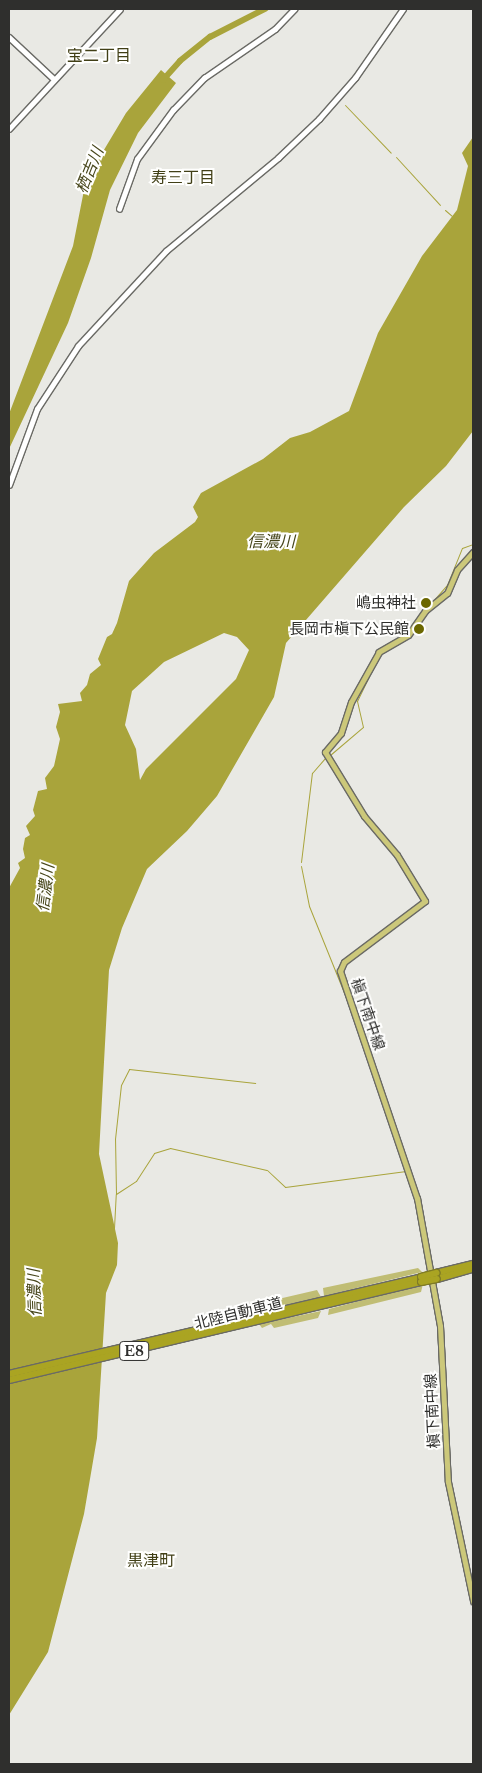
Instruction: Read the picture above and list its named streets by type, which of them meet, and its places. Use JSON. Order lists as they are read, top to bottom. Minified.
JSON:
{"streets":{"highway":["北陸自動車道","E8"],"main road":["槇下南中線"]},"districts":["宝二丁目","寿三丁目","黒津町"],"water":["栖吉川","信濃川"],"places":["嶋虫神社","長岡市槇下公民館"]}
